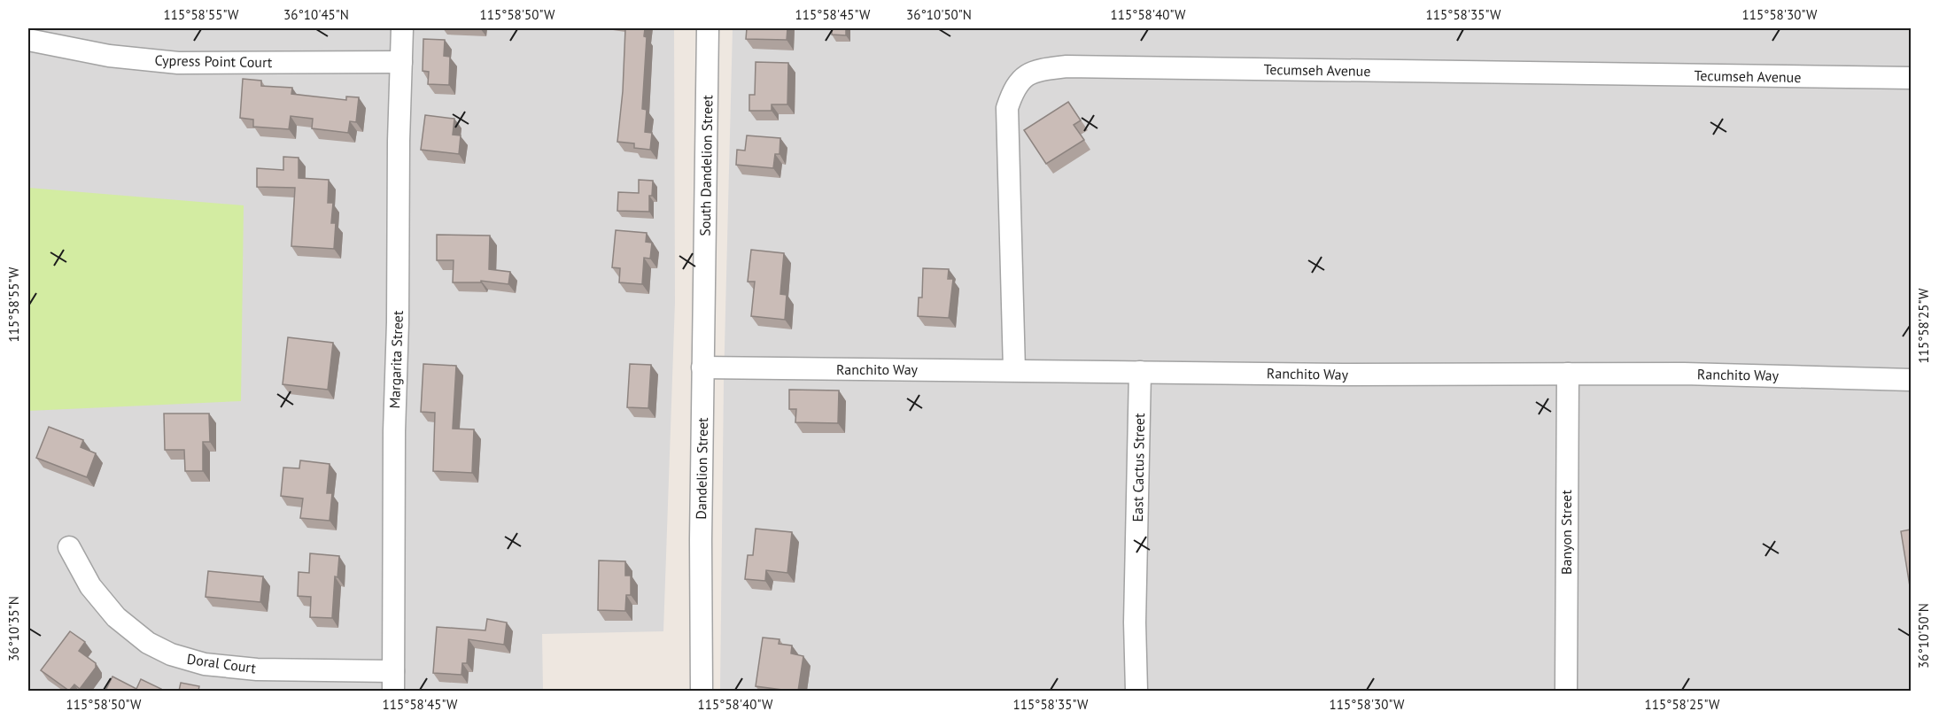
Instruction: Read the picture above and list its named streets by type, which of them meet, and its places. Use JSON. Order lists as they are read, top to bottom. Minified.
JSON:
{"streets":{"street":["Cypress Point Court","Tecumseh Avenue","South Dandelion Street","Margarita Street","Ranchito Way","East Cactus Street","Dandelion Street","Banyon Street","Doral Court"]},"crossings":[["Cypress Point Court","Margarita Street"],["Tecumseh Avenue","Ranchito Way"],["South Dandelion Street","Ranchito Way"],["South Dandelion Street","Dandelion Street"],["Margarita Street","Doral Court"],["Ranchito Way","East Cactus Street"],["Ranchito Way","Dandelion Street"],["Ranchito Way","Banyon Street"]],"coordinates":["115°58'55\"W","36°10'45\"N","115°58'50\"W","115°58'45\"W","36°10'50\"N","115°58'40\"W","115°58'35\"W","115°58'30\"W","115°58'25\"W","36°10'35\"N"]}
